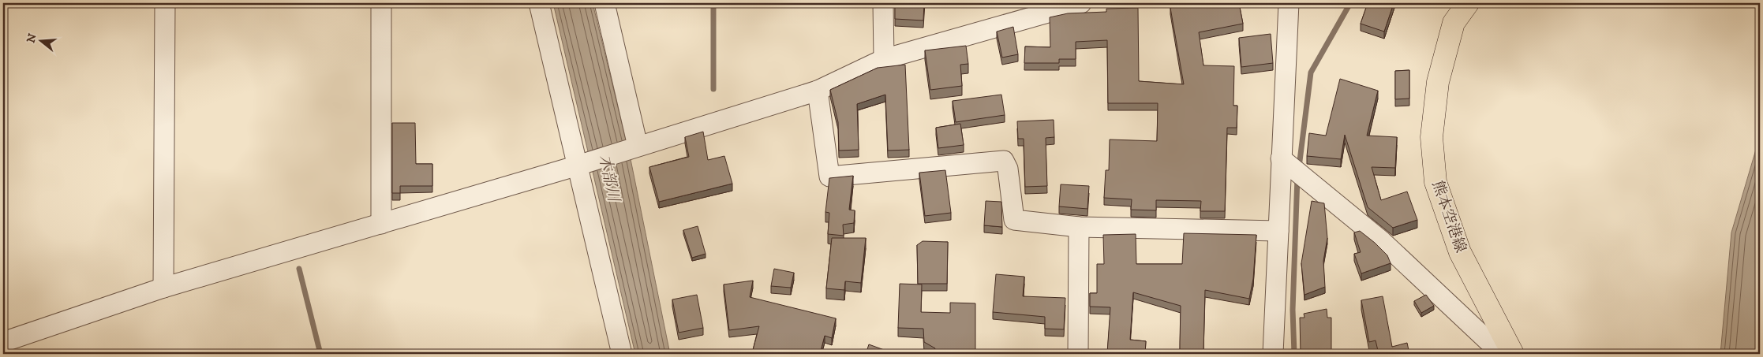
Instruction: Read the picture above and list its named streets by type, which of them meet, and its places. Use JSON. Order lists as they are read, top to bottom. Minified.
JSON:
{"streets":{"main road":["熊本空港線"]},"water":["木部川"],"north":"left"}
